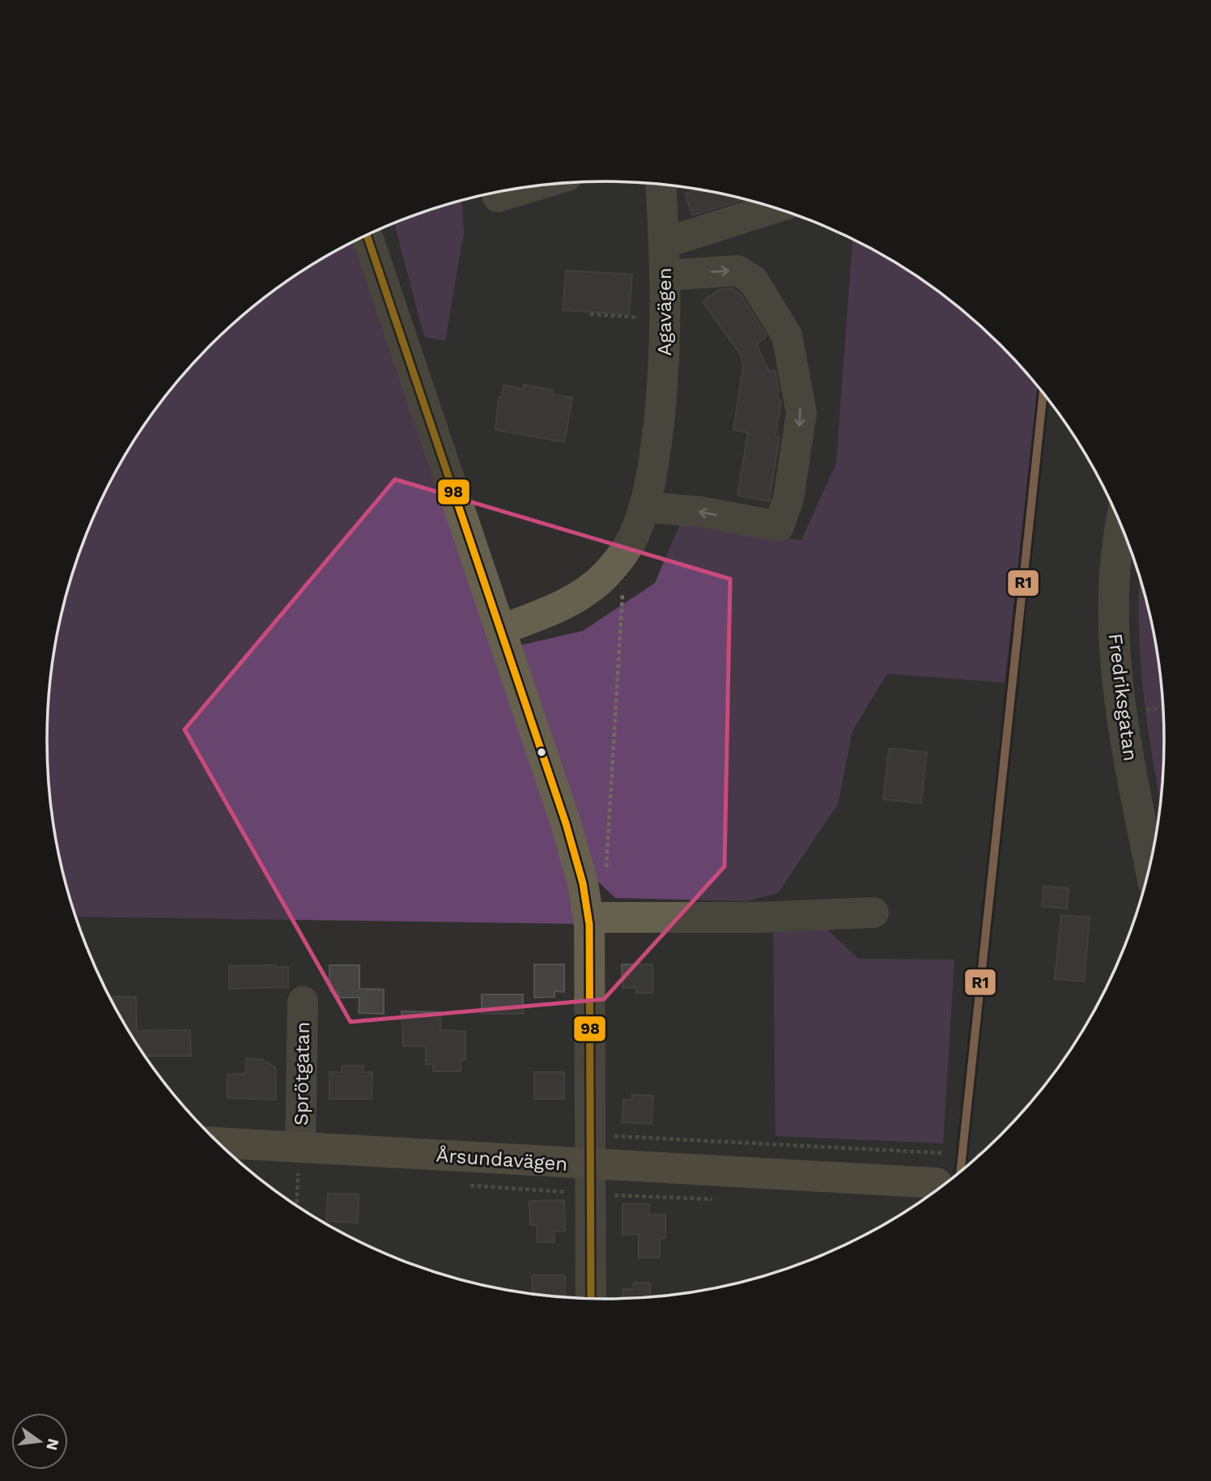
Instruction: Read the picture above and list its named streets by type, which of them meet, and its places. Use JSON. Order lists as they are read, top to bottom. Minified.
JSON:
{"streets":{"main road":["Årsundavägen"],"street":["Agavägen","Fredriksgatan","Sprötgatan"]},"crossings":[["Sprötgatan","Årsundavägen"]],"lines":["transit line 98","transit line R1"],"north":"right"}
